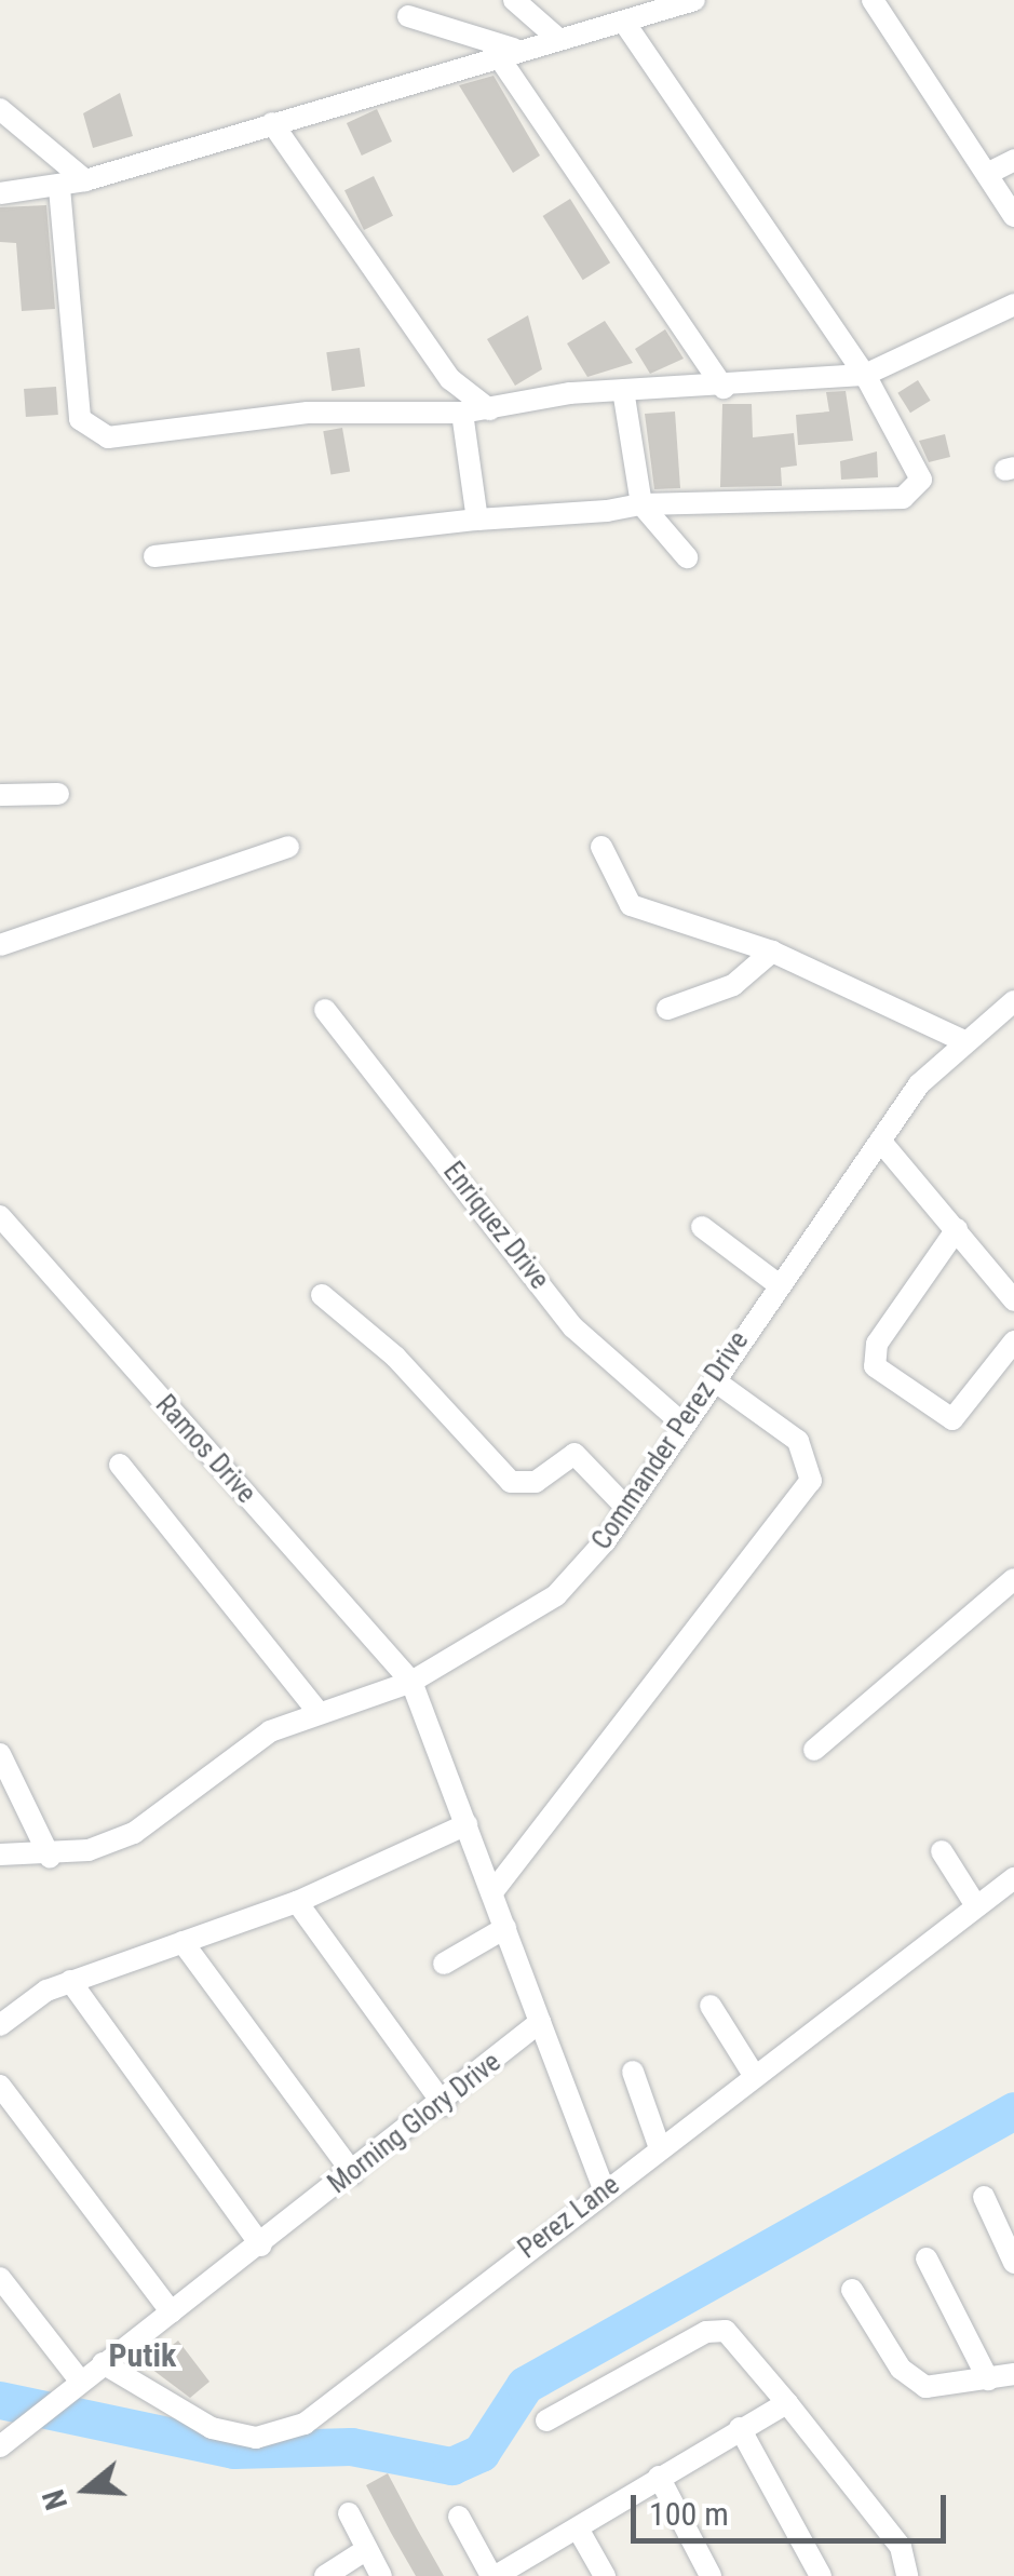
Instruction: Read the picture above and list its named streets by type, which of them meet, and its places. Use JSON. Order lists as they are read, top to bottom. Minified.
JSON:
{"streets":{"street":["Enriquez Drive","Commander Perez Drive","Ramos Drive","Morning Glory Drive","Perez Lane"]},"crossings":[["Enriquez Drive","Commander Perez Drive"],["Commander Perez Drive","Ramos Drive"],["Morning Glory Drive","Perez Lane"]],"districts":["Putik"],"scale_bar":"100 m","north":"left"}
